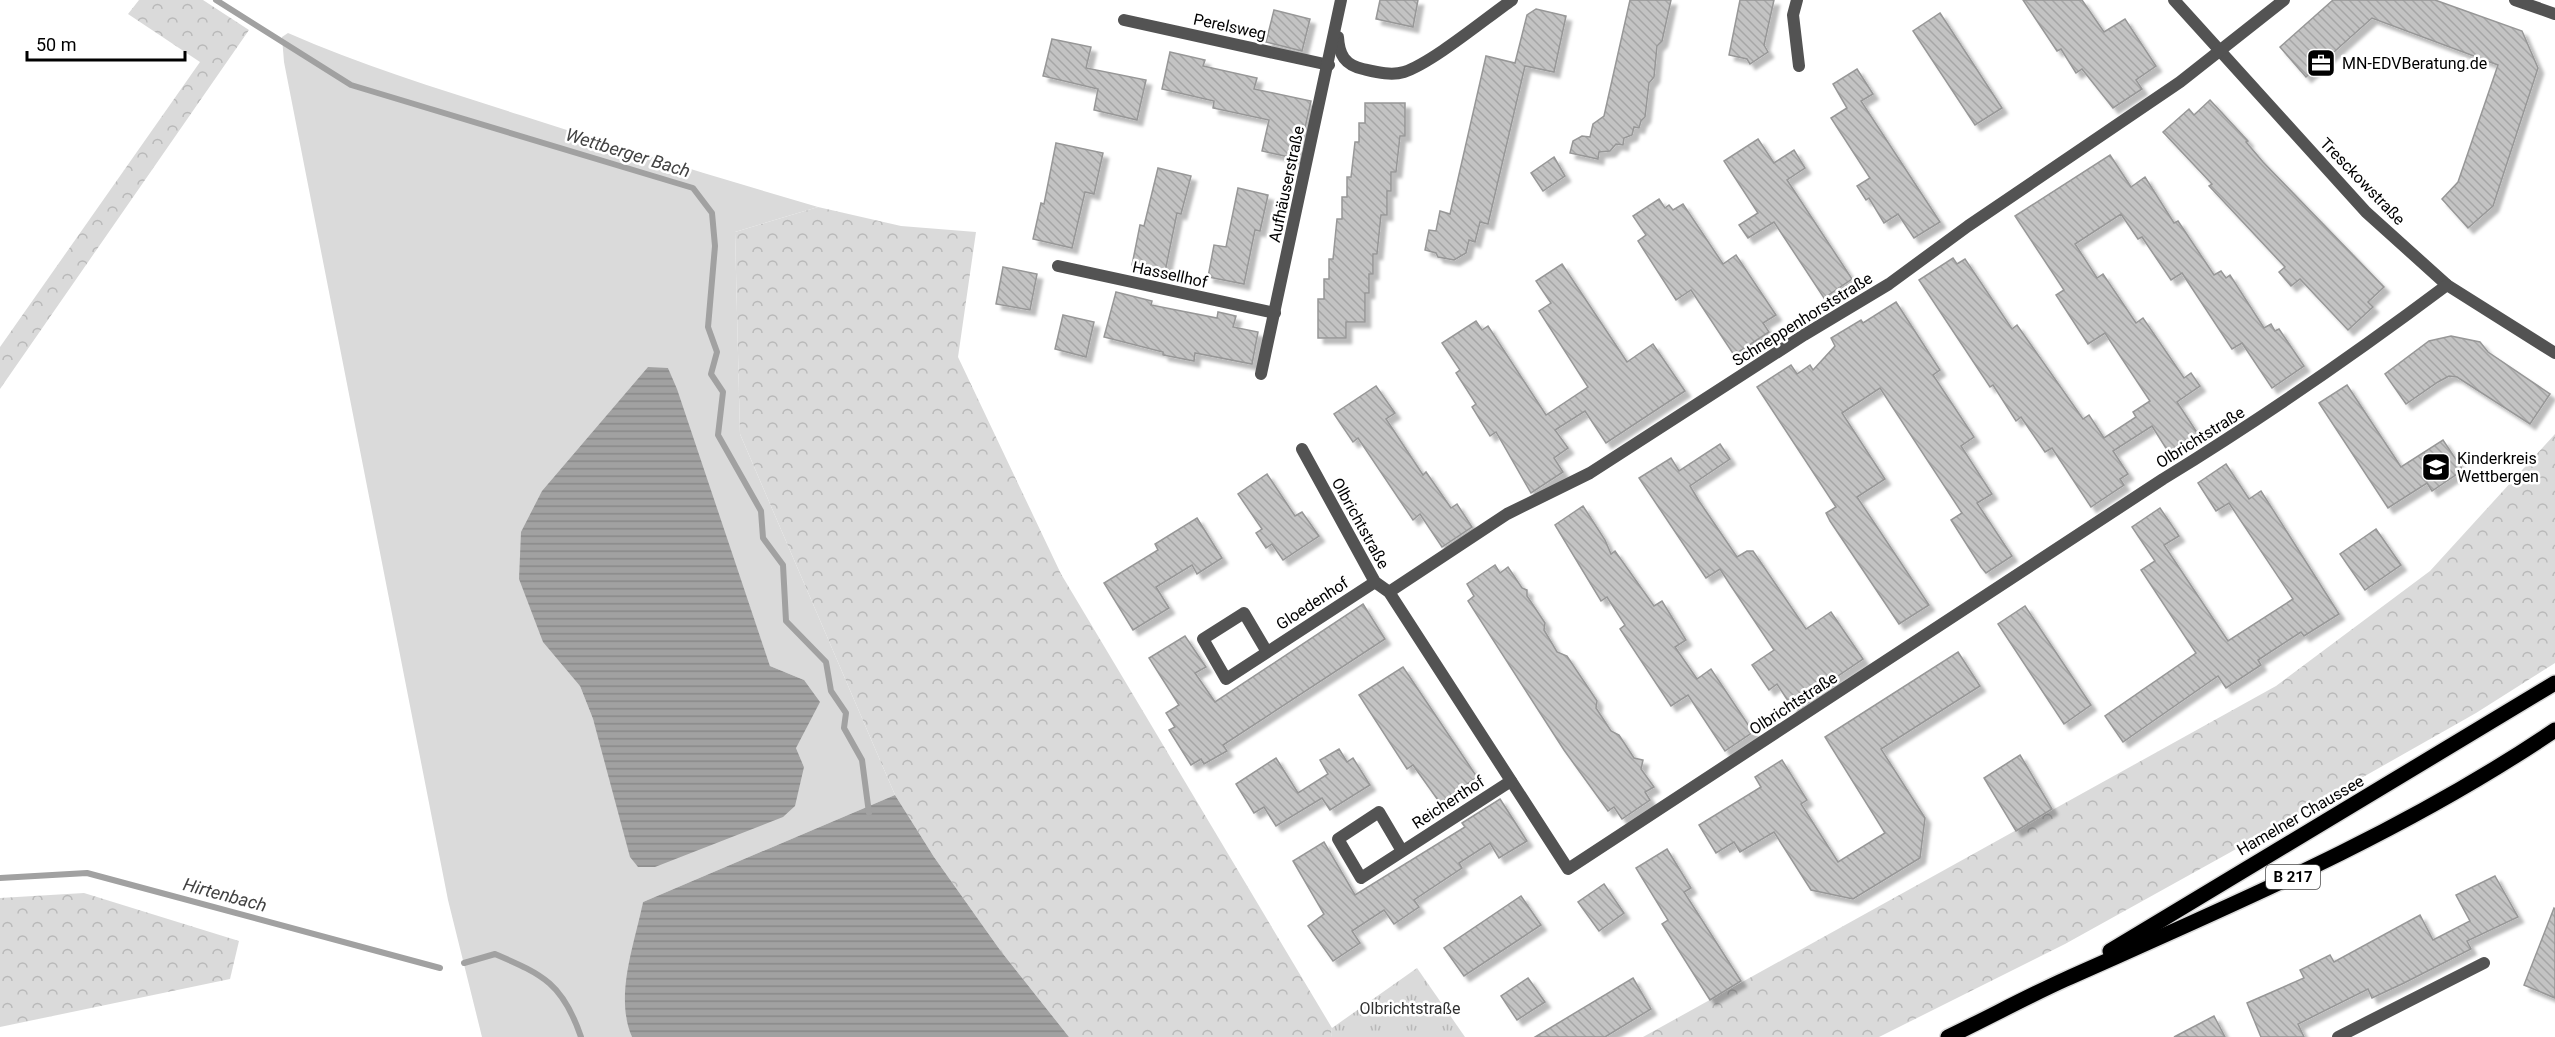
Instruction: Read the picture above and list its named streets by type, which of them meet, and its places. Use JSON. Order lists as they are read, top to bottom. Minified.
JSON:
{"streets":{"main road":["Hamelner Chaussee","B 217"],"street":["Perelsweg","Tresckowstraße","Aufhäuserstraße","Hassellhof","Schneppenhorststraße","Olbrichtstraße","Gloedenhof","Reicherthof"]},"crossings":[["Perelsweg","Aufhäuserstraße"],["Tresckowstraße","Schneppenhorststraße"],["Tresckowstraße","Olbrichtstraße"],["Aufhäuserstraße","Hassellhof"],["Schneppenhorststraße","Olbrichtstraße"],["Olbrichtstraße","Gloedenhof"],["Olbrichtstraße","Reicherthof"]],"water":["Wettberger Bach","Hirtenbach"],"parks":["Olbrichtstraße"],"places":{"office":["MN-EDVBeratung.de"],"school or university":["Kinderkreis Wettbergen"]},"scale_bar":"50 m"}
